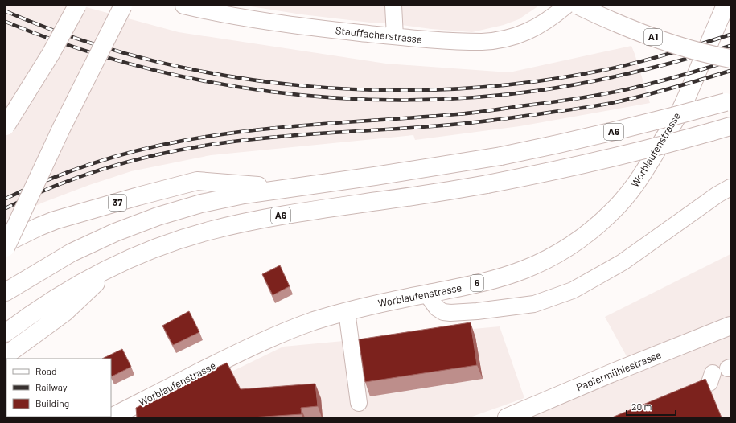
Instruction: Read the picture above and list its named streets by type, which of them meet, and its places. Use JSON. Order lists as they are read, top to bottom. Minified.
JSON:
{"streets":{"main road":["A1","A6","Worblaufenstrasse","37","6","Papiermühlestrasse"],"street":["Stauffacherstrasse"]},"crossings":[["A6","37"]],"legend":["Road","Railway","Building"],"scale_bar":"20 m"}
